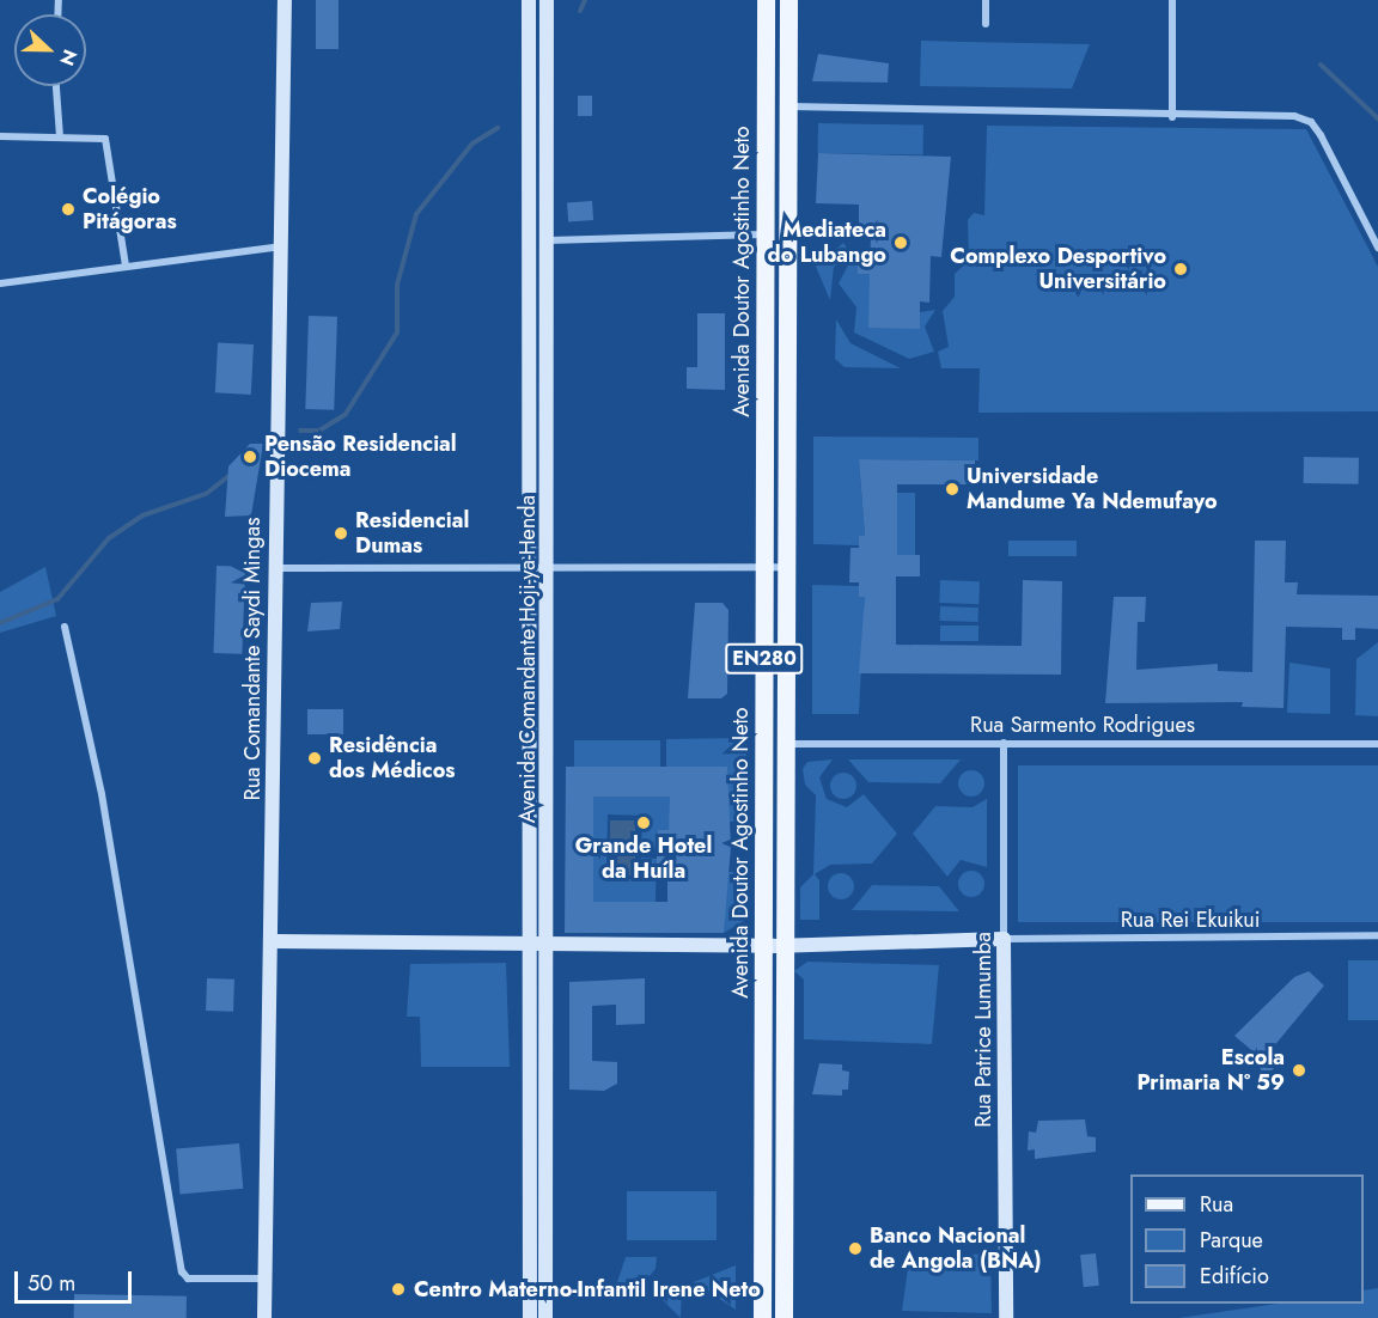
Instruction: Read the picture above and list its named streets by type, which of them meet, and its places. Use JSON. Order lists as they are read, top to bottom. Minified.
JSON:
{"streets":{"main road":["Avenida Doutor Agostinho Neto","EN280"],"street":["Rua Comandante Saydi Mingas","Avenida Comandante Hoji-ya-Henda","Rua Sarmento Rodrigues","Rua Rei Ekuikui","Rua Patrice Lumumba"]},"crossings":[["EN280","Rua Sarmento Rodrigues"],["Rua Sarmento Rodrigues","Rua Patrice Lumumba"],["Rua Rei Ekuikui","Rua Patrice Lumumba"]],"places":["Colégio Pitágoras","Mediateca do Lubango","Complexo Desportivo Universitário","Pensão Residencial Diocema","Universidade Mandume Ya Ndemufayo","Residencial Dumas","Residência dos Médicos","Grande Hotel da Huíla","Escola Primaria Nº 59","Banco Nacional de Angola (BNA)","Centro Materno-Infantil Irene Neto"],"legend":["Rua","Parque","Edifício"],"scale_bar":"50 m","north":"right"}
